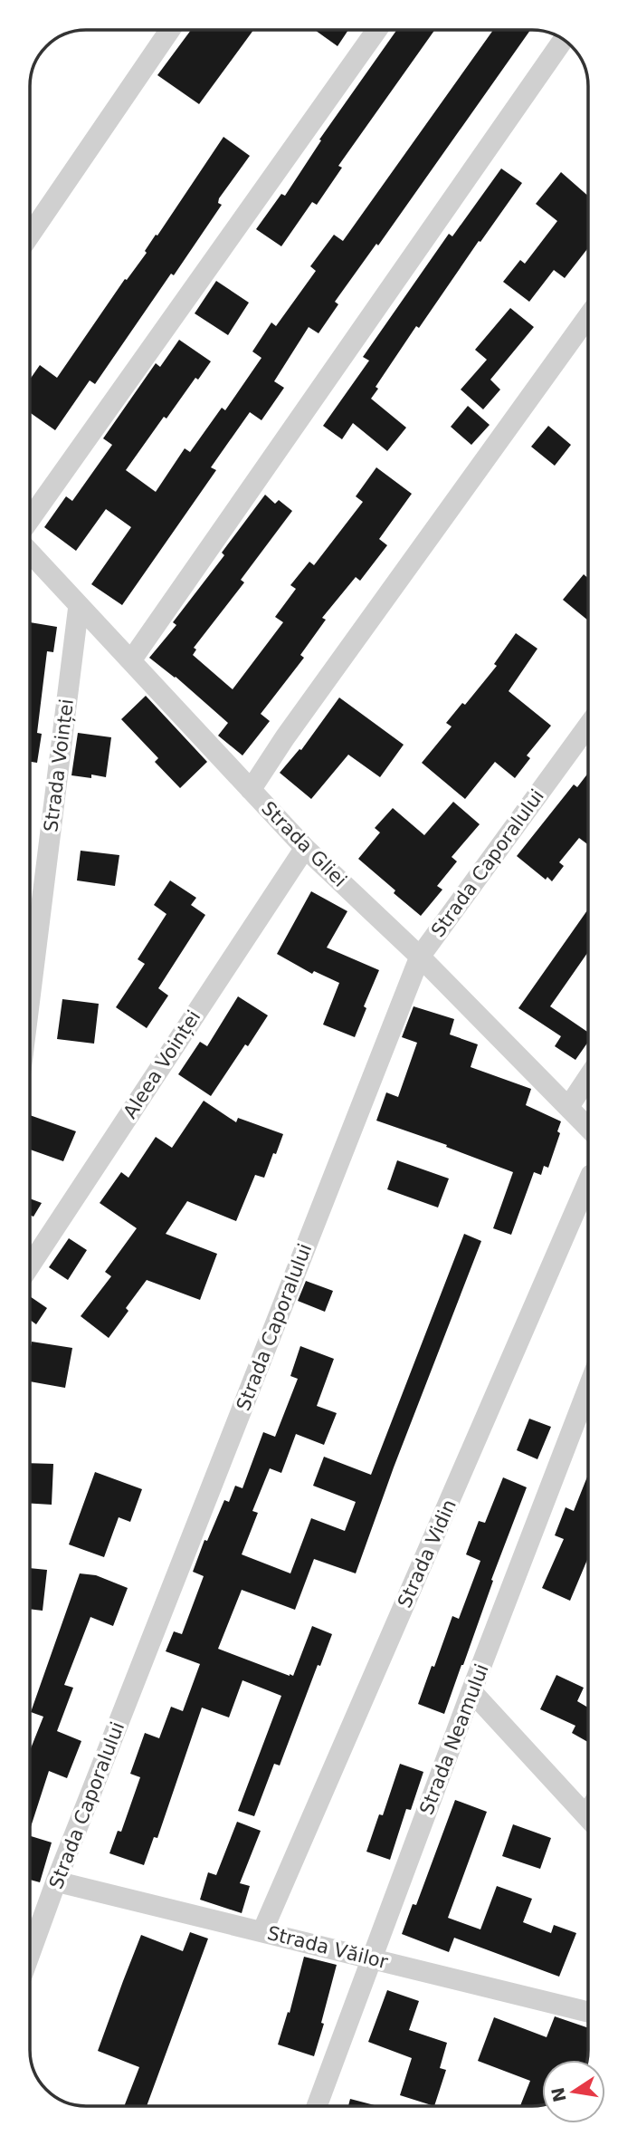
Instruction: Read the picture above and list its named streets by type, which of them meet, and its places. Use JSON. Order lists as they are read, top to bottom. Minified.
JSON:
{"streets":{"street":["Strada Voinței","Strada Gliei","Strada Caporalului","Aleea Voinței","Strada Vidin","Strada Neamului","Strada Văilor"]},"crossings":[["Strada Voinței","Strada Gliei"],["Strada Gliei","Strada Caporalului"],["Strada Gliei","Aleea Voinței"],["Strada Caporalului","Strada Văilor"],["Strada Vidin","Strada Văilor"],["Strada Neamului","Strada Văilor"]],"north":"left"}
